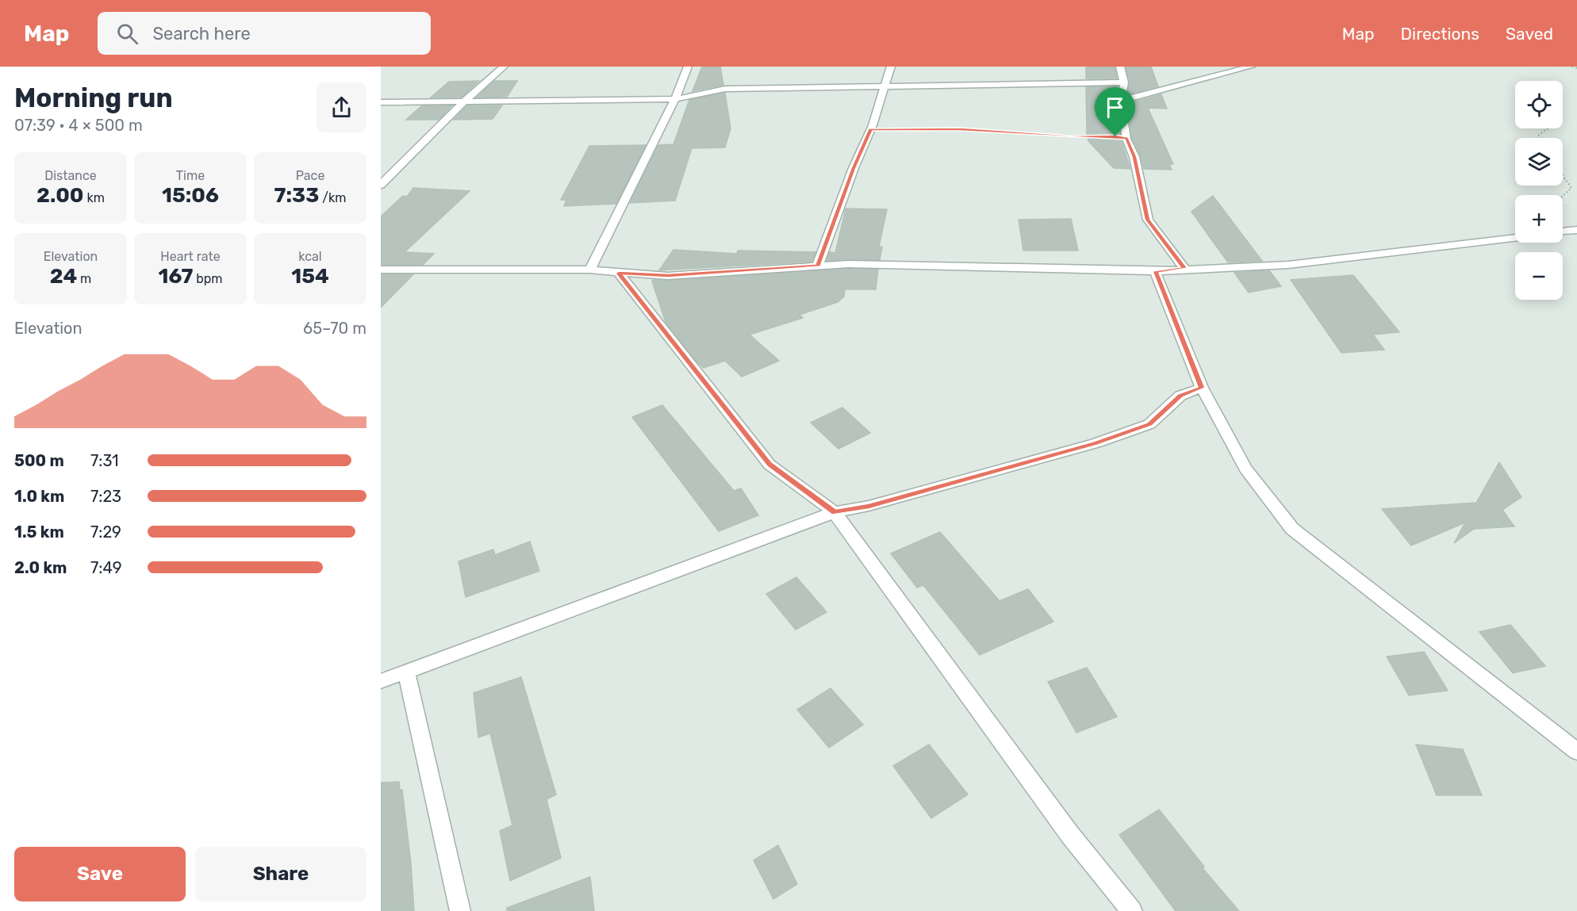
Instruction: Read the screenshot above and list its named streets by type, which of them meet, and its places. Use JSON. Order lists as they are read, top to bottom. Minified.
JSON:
{"page":{"header":"Map","search":"Search here","nav":["Map","Directions","Saved"],"heading":["Morning run","07:39 · 4 × 500 m"],"map_buttons":["+","−"],"stats":[["Distance","2.00 km"],["Time","15:06"],["Pace","7:33 /km"],["Elevation","24 m"],["Heart rate","167 bpm"],["kcal","154"]],"chart":["Elevation","65–70 m"],"list":[{"name":"500 m","note":"7:31"},{"name":"1.0 km","note":"7:23"},{"name":"1.5 km","note":"7:29"},{"name":"2.0 km","note":"7:49"}],"buttons":["Save","Share"]}}
